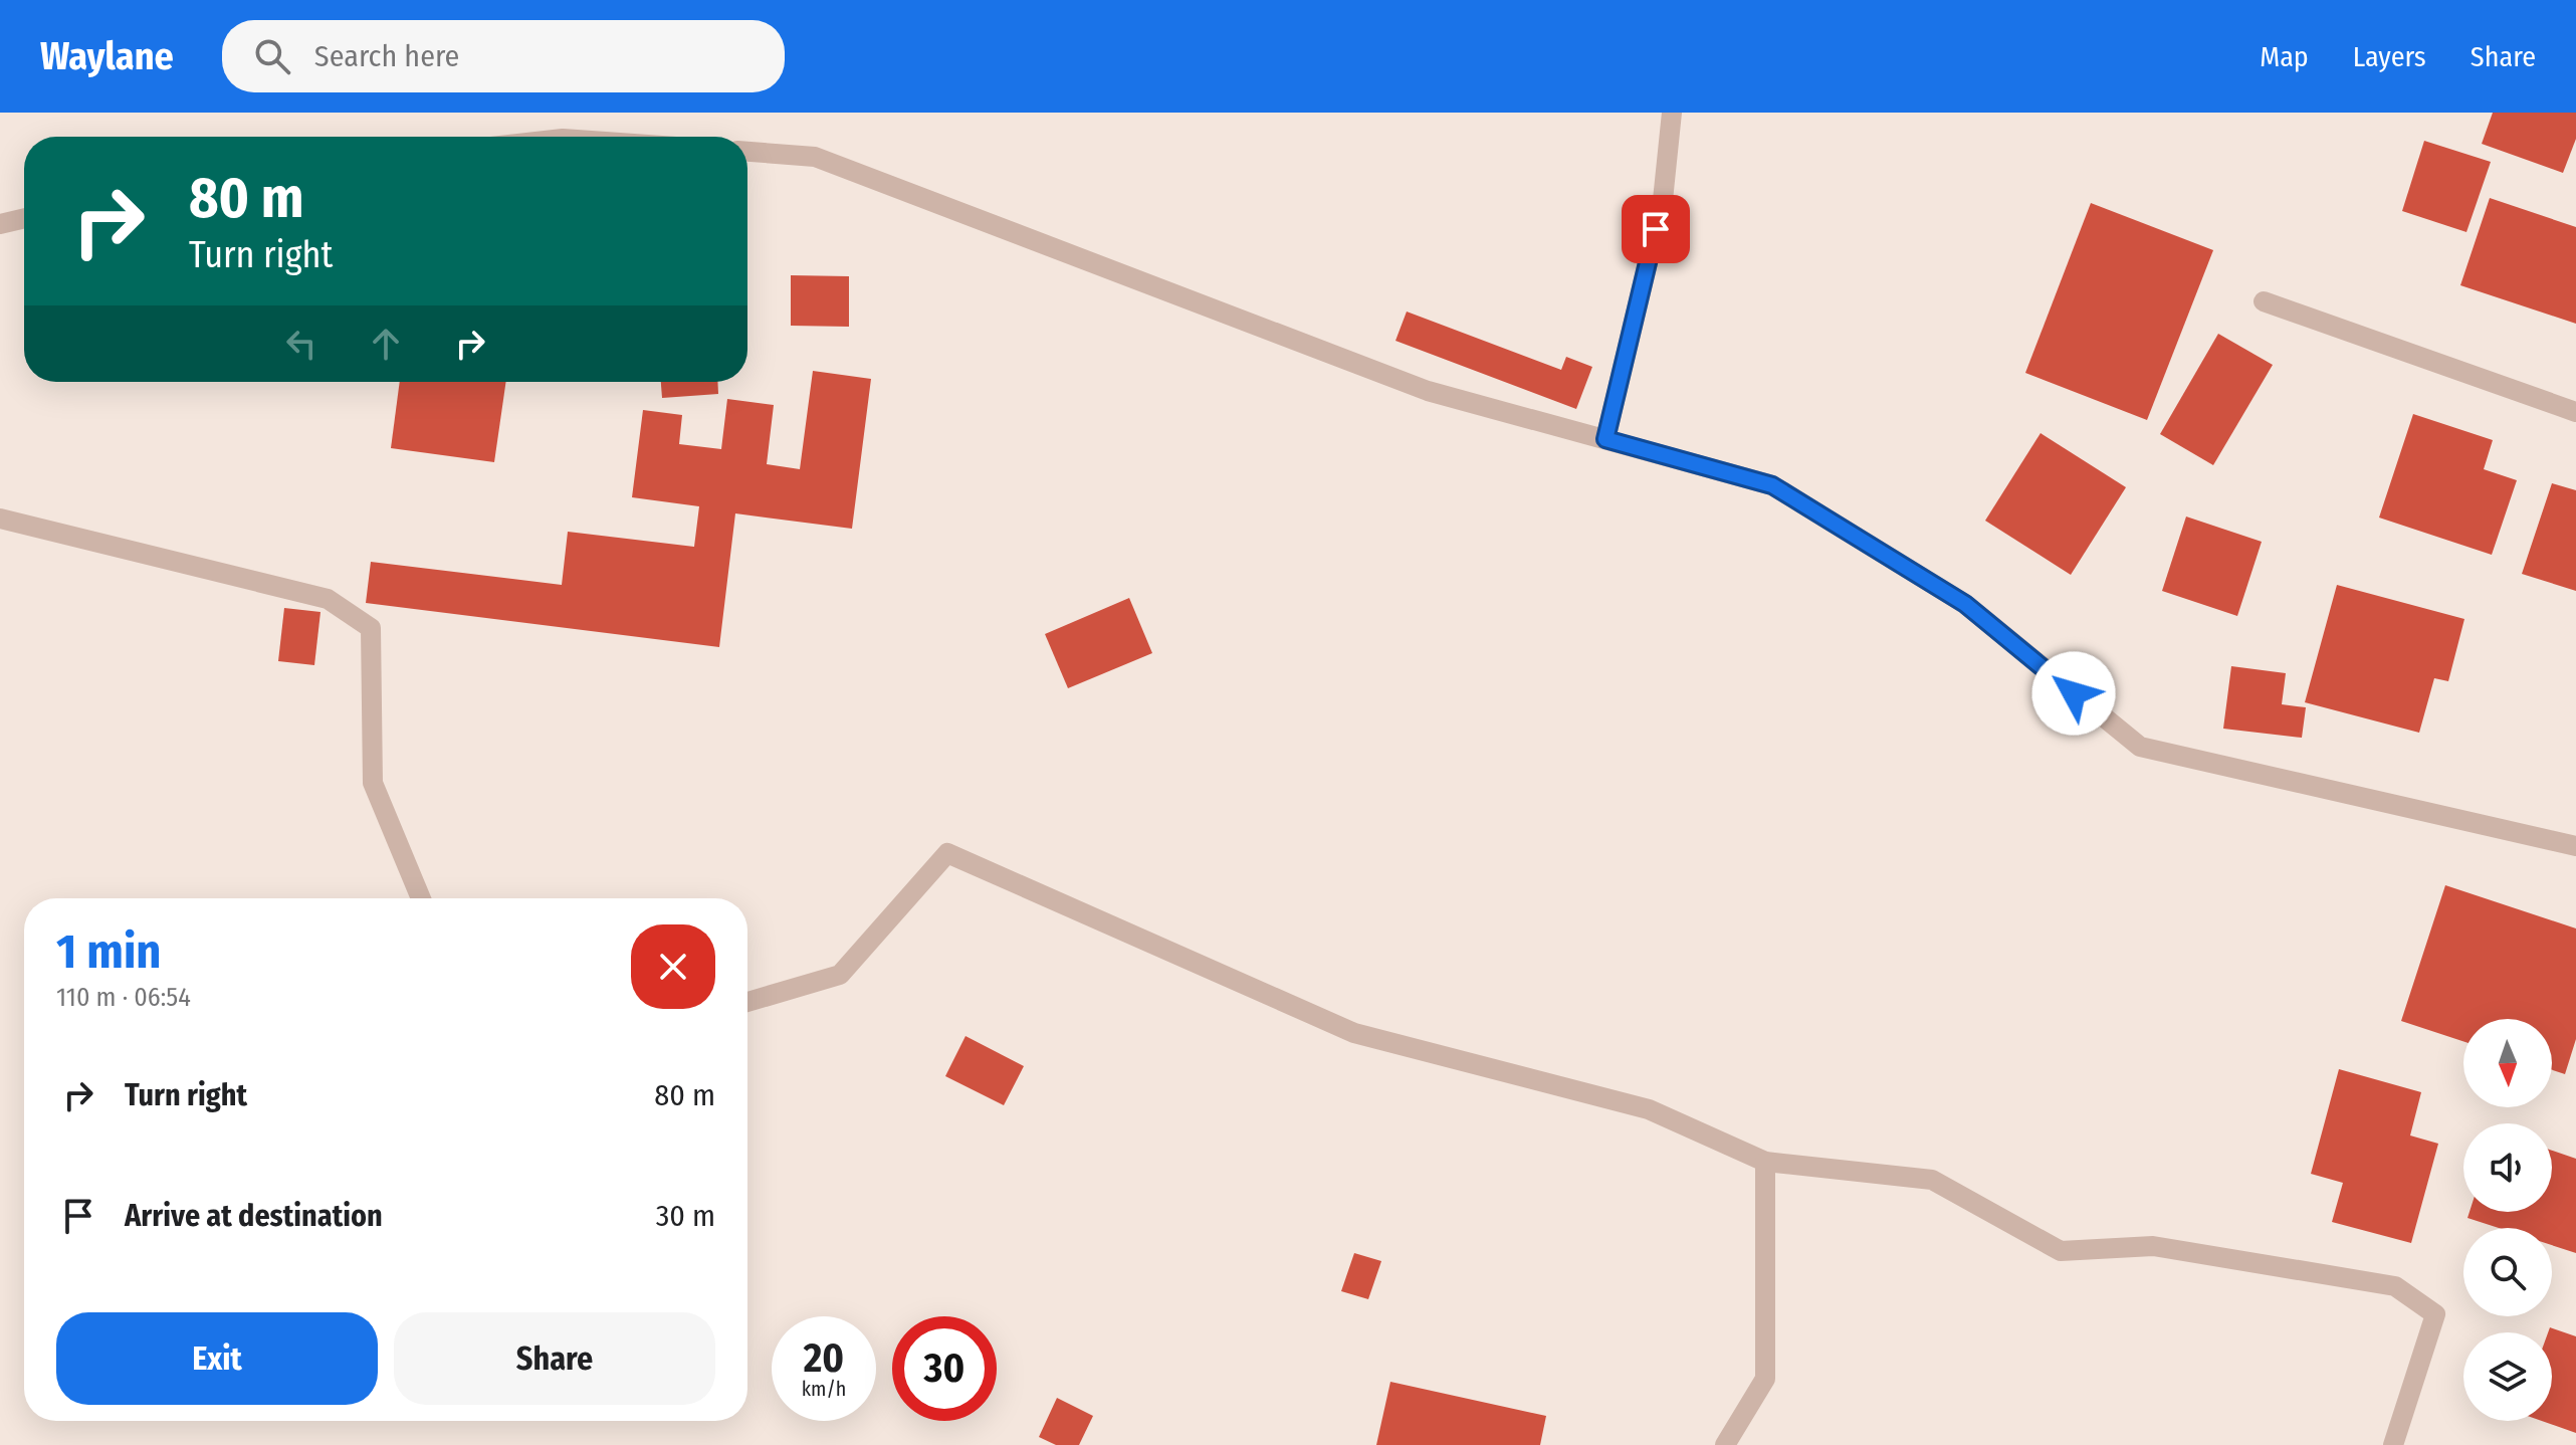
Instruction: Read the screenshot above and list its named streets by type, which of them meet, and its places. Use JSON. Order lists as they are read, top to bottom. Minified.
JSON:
{"north":"bottom","page":{"header":"Waylane","search":"Search here","nav":["Map","Layers","Share"],"turn":["80 m","Turn right"],"heading":["1 min","110 m · 06:54"],"list":[{"name":"Turn right","value":"80 m"},{"name":"Arrive at destination","value":"30 m"}],"buttons":["Exit","Share"],"speed":"20 km/h","limit":"30"}}
